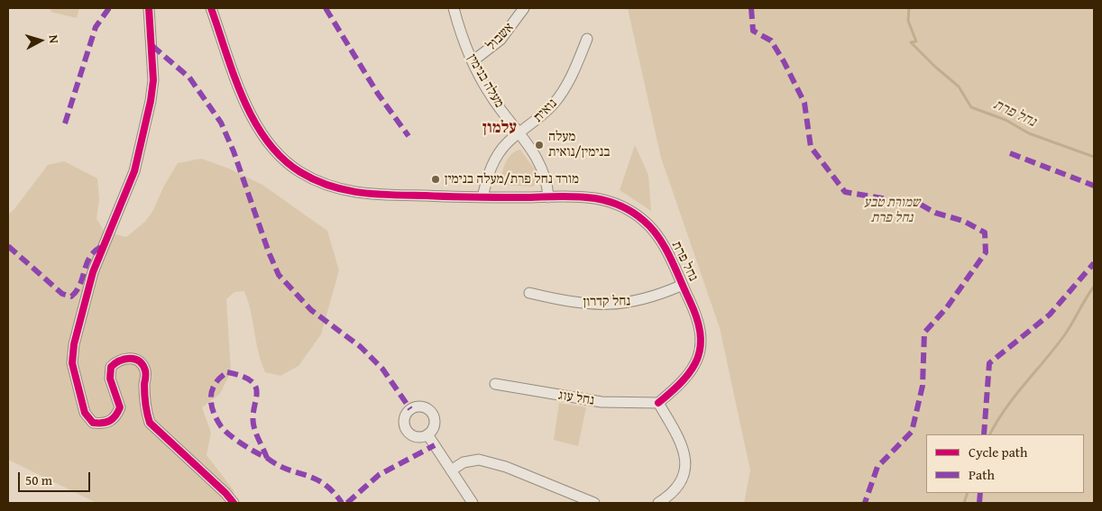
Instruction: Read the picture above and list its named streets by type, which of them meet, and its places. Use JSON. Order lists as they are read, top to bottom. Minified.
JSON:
{"streets":{"street":["אשבול","מעלה בנימין","נואית","נחל פרת","נחל קדרון","נחל עוג"]},"crossings":[["אשבול","מעלה בנימין"],["מעלה בנימין","נואית"],["מעלה בנימין","נחל פרת"],["נואית","נחל פרת"],["נחל פרת","נחל קדרון"],["נחל פרת","נחל עוג"]],"districts":["עלמון"],"water":["נחל פרת"],"parks":["שמורת טבע נחל פרת"],"places":["מעלה בנימין/נואית","מורד נחל פרת/מעלה בנימין"],"legend":["Cycle path","Path"],"scale_bar":"50 m","north":"right"}
